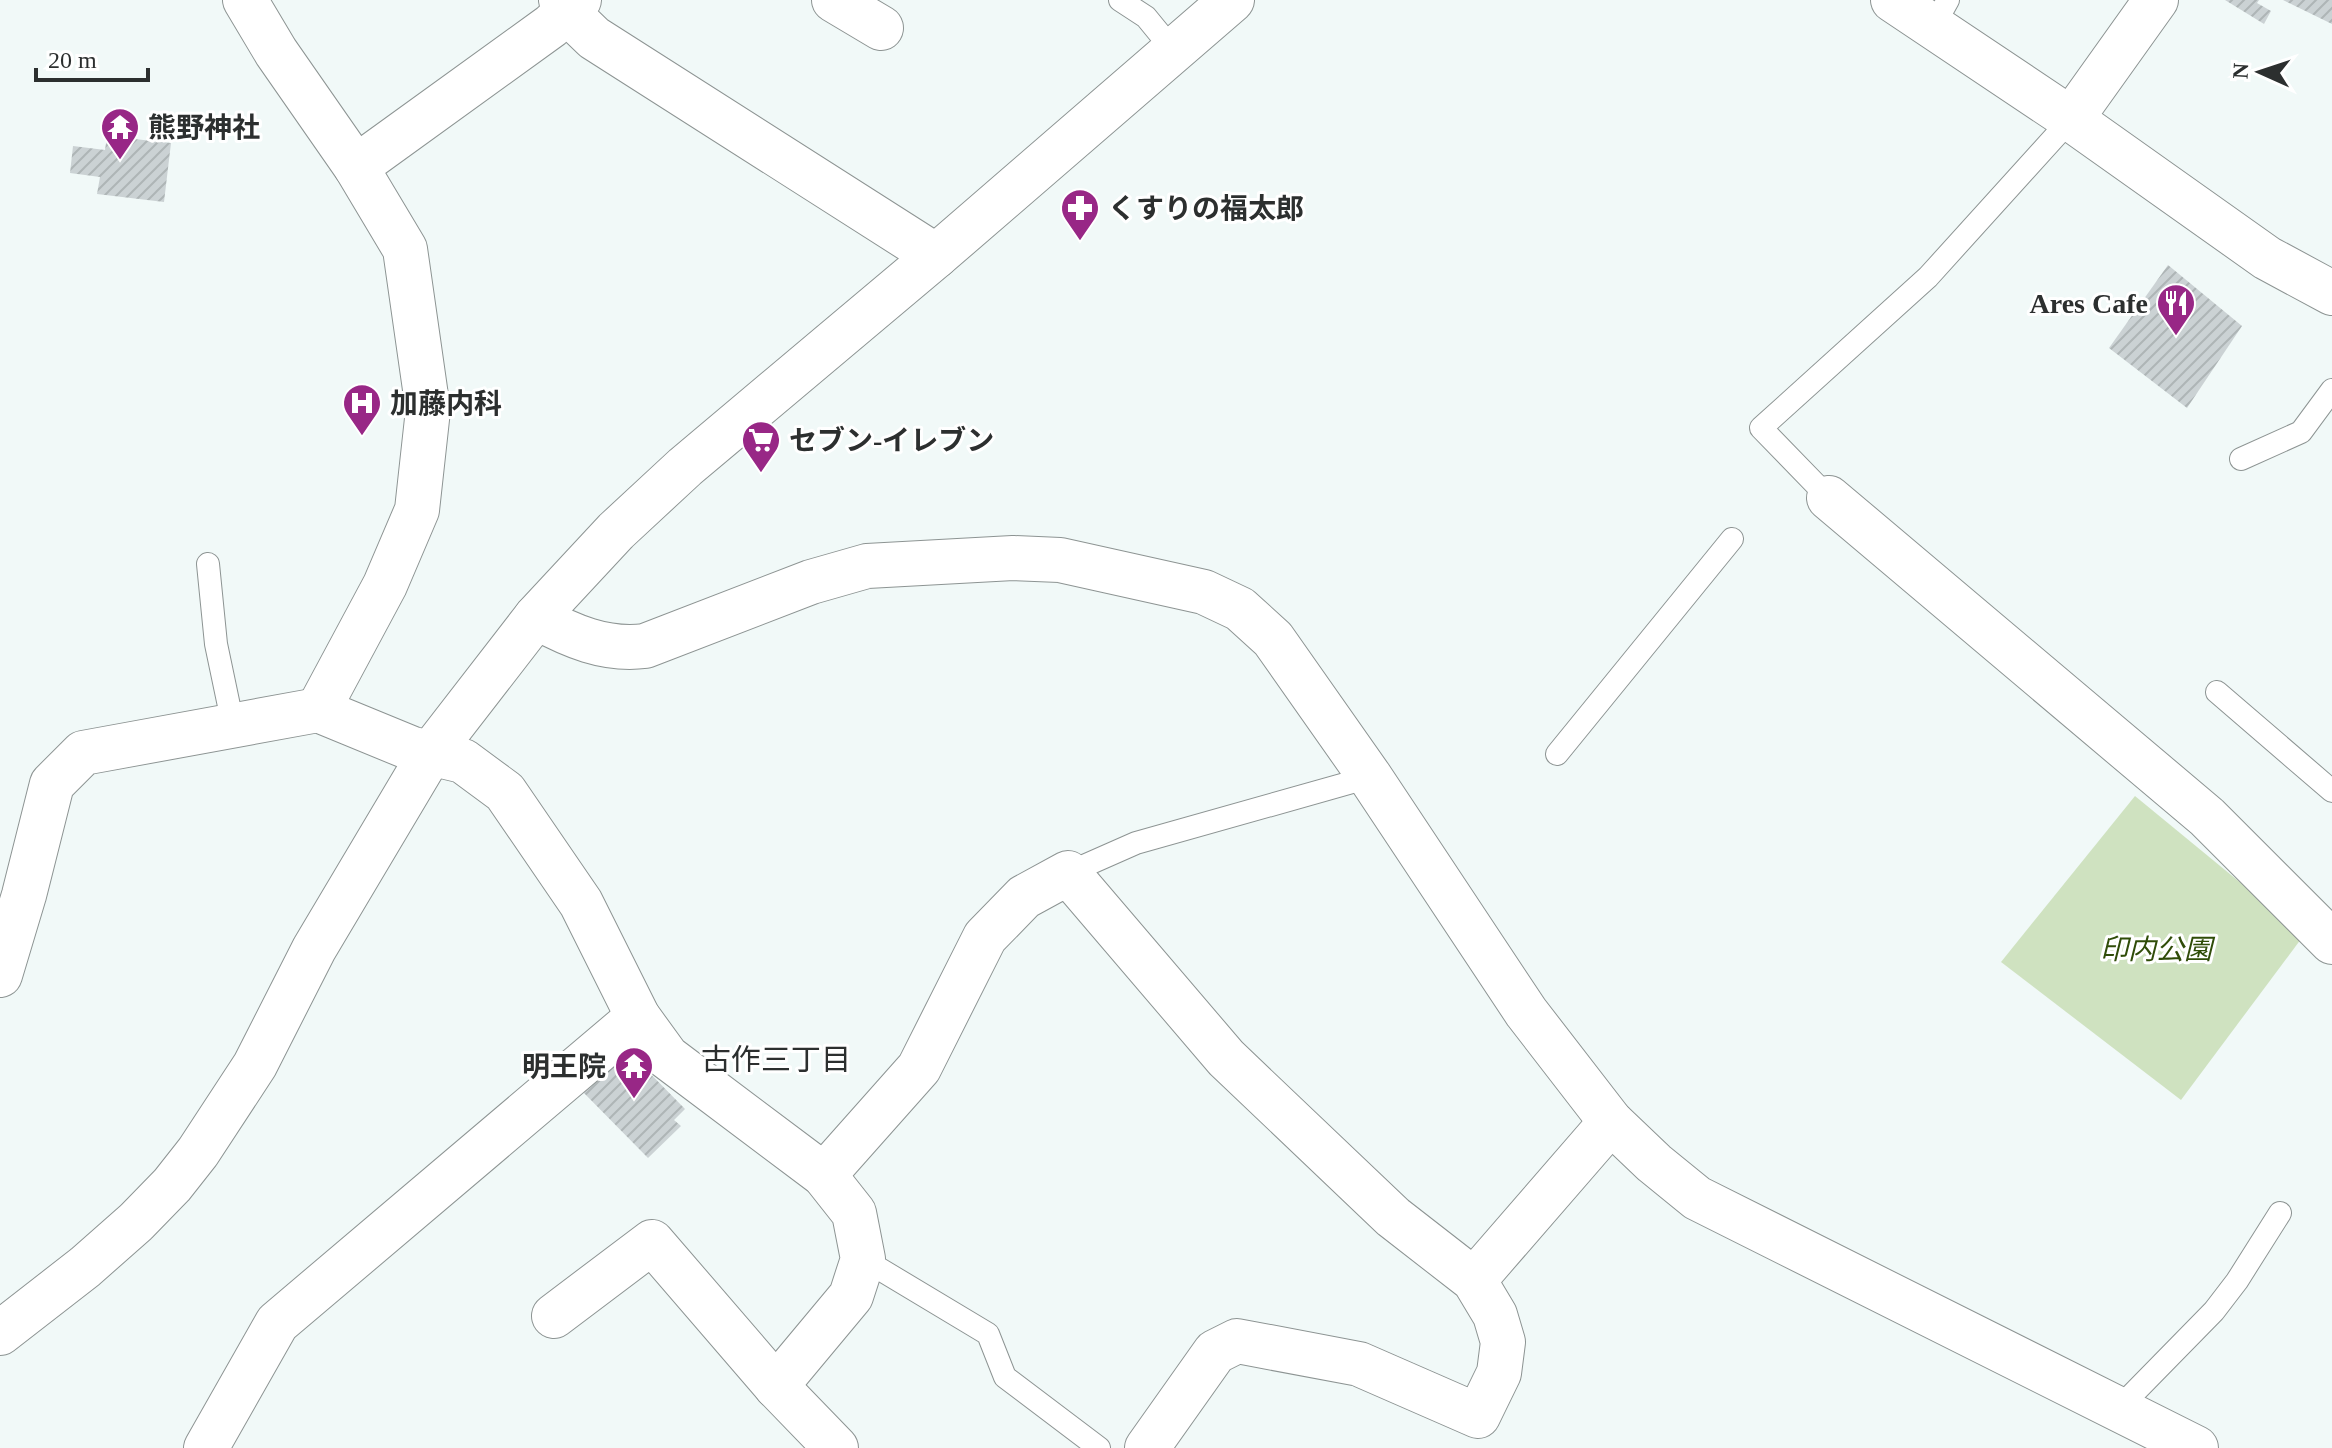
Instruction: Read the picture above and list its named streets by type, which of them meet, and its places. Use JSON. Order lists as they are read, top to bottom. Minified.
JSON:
{"districts":["古作三丁目"],"parks":["印内公園"],"places":{"temple":["熊野神社","明王院"],"pharmacy":["くすりの福太郎"],"restaurant":["Ares Cafe"],"hospital":["加藤内科"],"supermarket":["セブン-イレブン"]},"scale_bar":"20 m","north":"left"}
